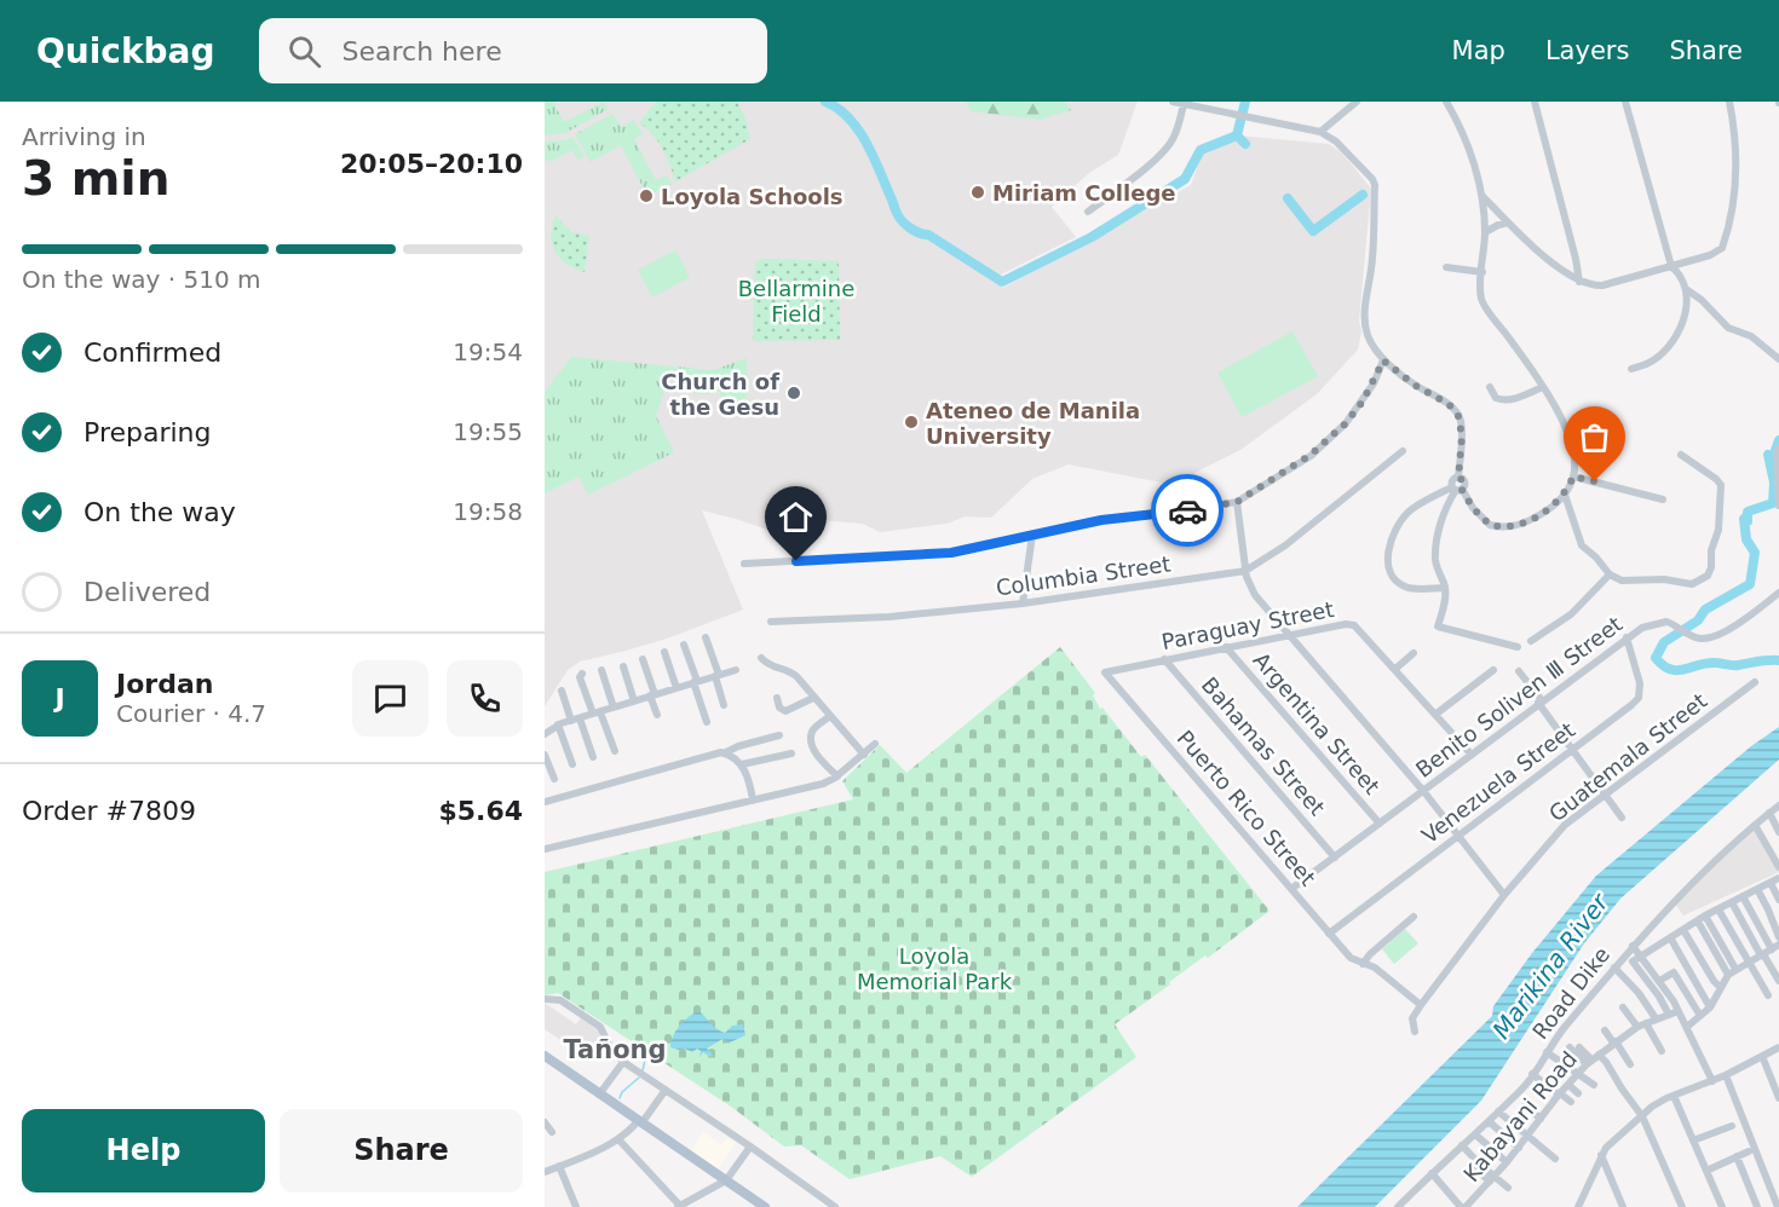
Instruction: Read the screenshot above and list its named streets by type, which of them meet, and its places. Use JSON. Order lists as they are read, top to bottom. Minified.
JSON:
{"streets":{"street":["Columbia Street","Paraguay Street","Benito Soliven Ⅲ Street","Argentina Street","Bahamas Street","Guatemala Street","Venezuela Street","Puerto Rico Street","Road Dike","Kabayani Road"]},"crossings":[["Paraguay Street","Benito Soliven Ⅲ Street"],["Paraguay Street","Argentina Street"],["Paraguay Street","Bahamas Street"],["Paraguay Street","Puerto Rico Street"],["Benito Soliven Ⅲ Street","Argentina Street"],["Benito Soliven Ⅲ Street","Bahamas Street"],["Benito Soliven Ⅲ Street","Venezuela Street"],["Benito Soliven Ⅲ Street","Puerto Rico Street"],["Venezuela Street","Puerto Rico Street"]],"districts":["Tañong"],"water":["Marikina River"],"parks":["Bellarmine Field","Loyola Memorial Park"],"places":["Miriam College","Loyola Schools","Church of the Gesu","Ateneo de Manila University"],"page":{"header":"Quickbag","search":"Search here","nav":["Map","Layers","Share"],"heading":["3 min","Arriving in","20:05–20:10"],"panel":["Jordan","Courier · 4.7","Order #7809","$5.64"],"bar":"On the way · 510 m","list":[["Confirmed","19:54"],["Preparing","19:55"],["On the way","19:58"],"Delivered"],"round":"J","buttons":["Help","Share"]}}
